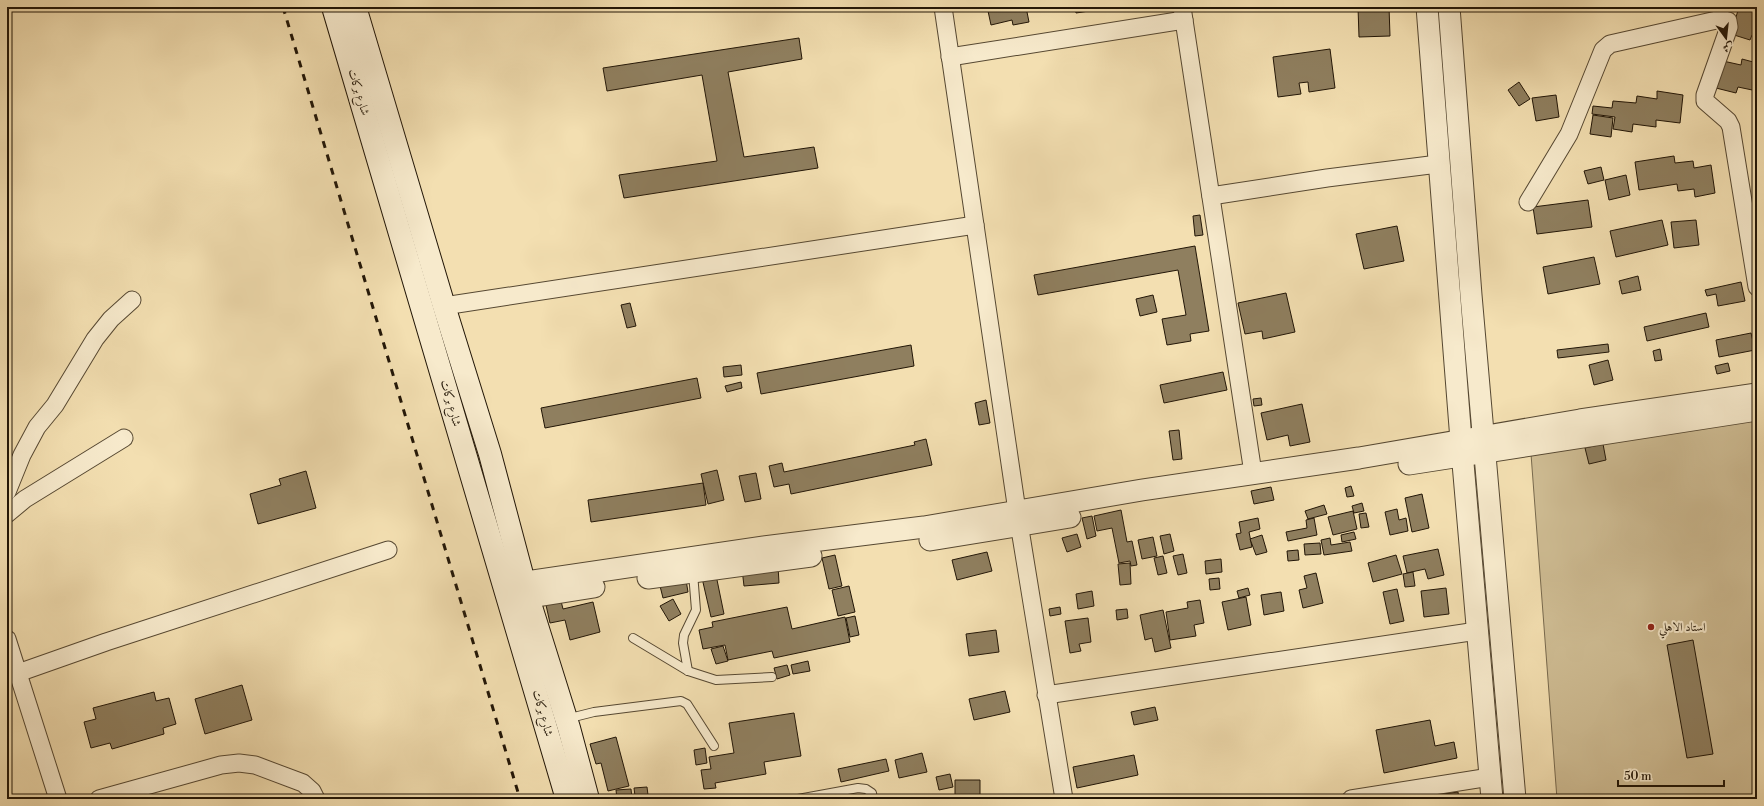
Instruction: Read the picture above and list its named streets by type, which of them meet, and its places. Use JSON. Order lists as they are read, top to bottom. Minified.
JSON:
{"streets":{"main road":["شارع بركات"]},"places":["استاد الاهلي"],"scale_bar":"50 m","north":"bottom"}
